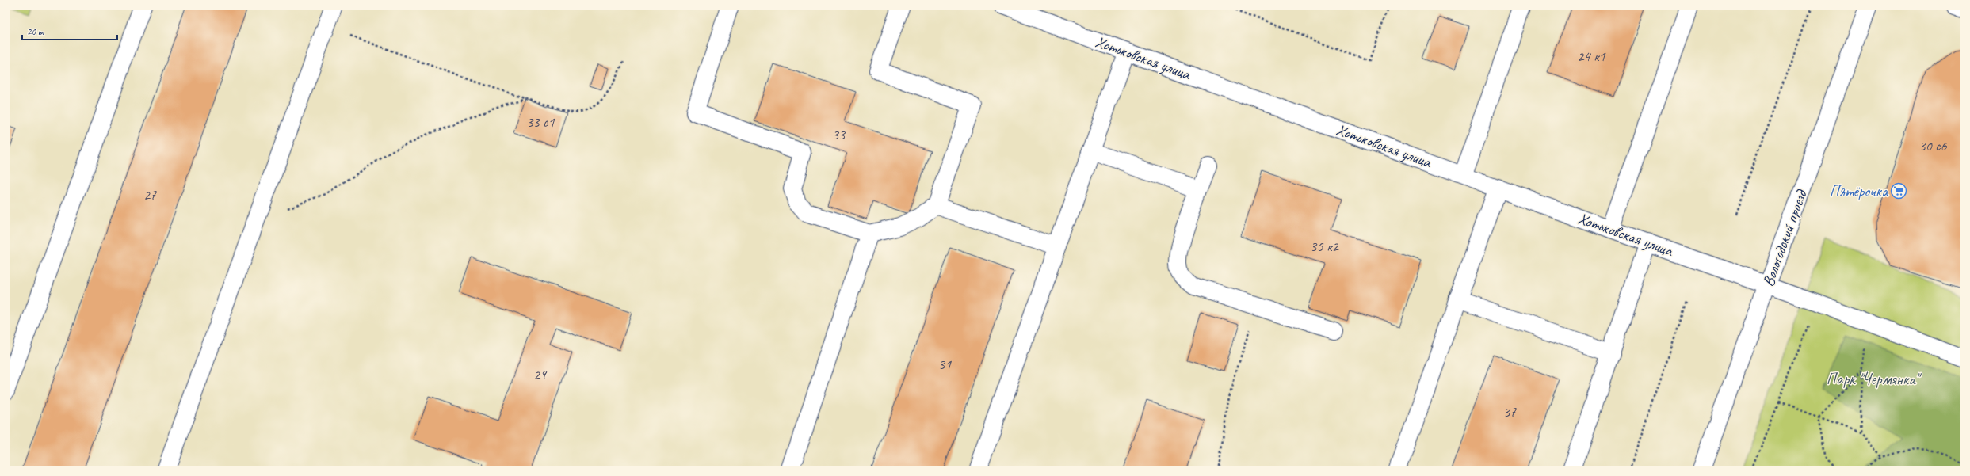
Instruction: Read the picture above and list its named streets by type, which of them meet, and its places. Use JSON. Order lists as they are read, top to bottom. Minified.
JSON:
{"streets":{"street":["Хотьковская улица","Вологодский проезд"]},"crossings":[["Хотьковская улица","Вологодский проезд"]],"parks":["Парк \"Чермянка\""],"places":{"supermarket":["Пятёрочка"]},"house_numbers":["24 к1","33 с1","33","30 с6","27","35 к2","31","29","37"],"scale_bar":"20 m"}
